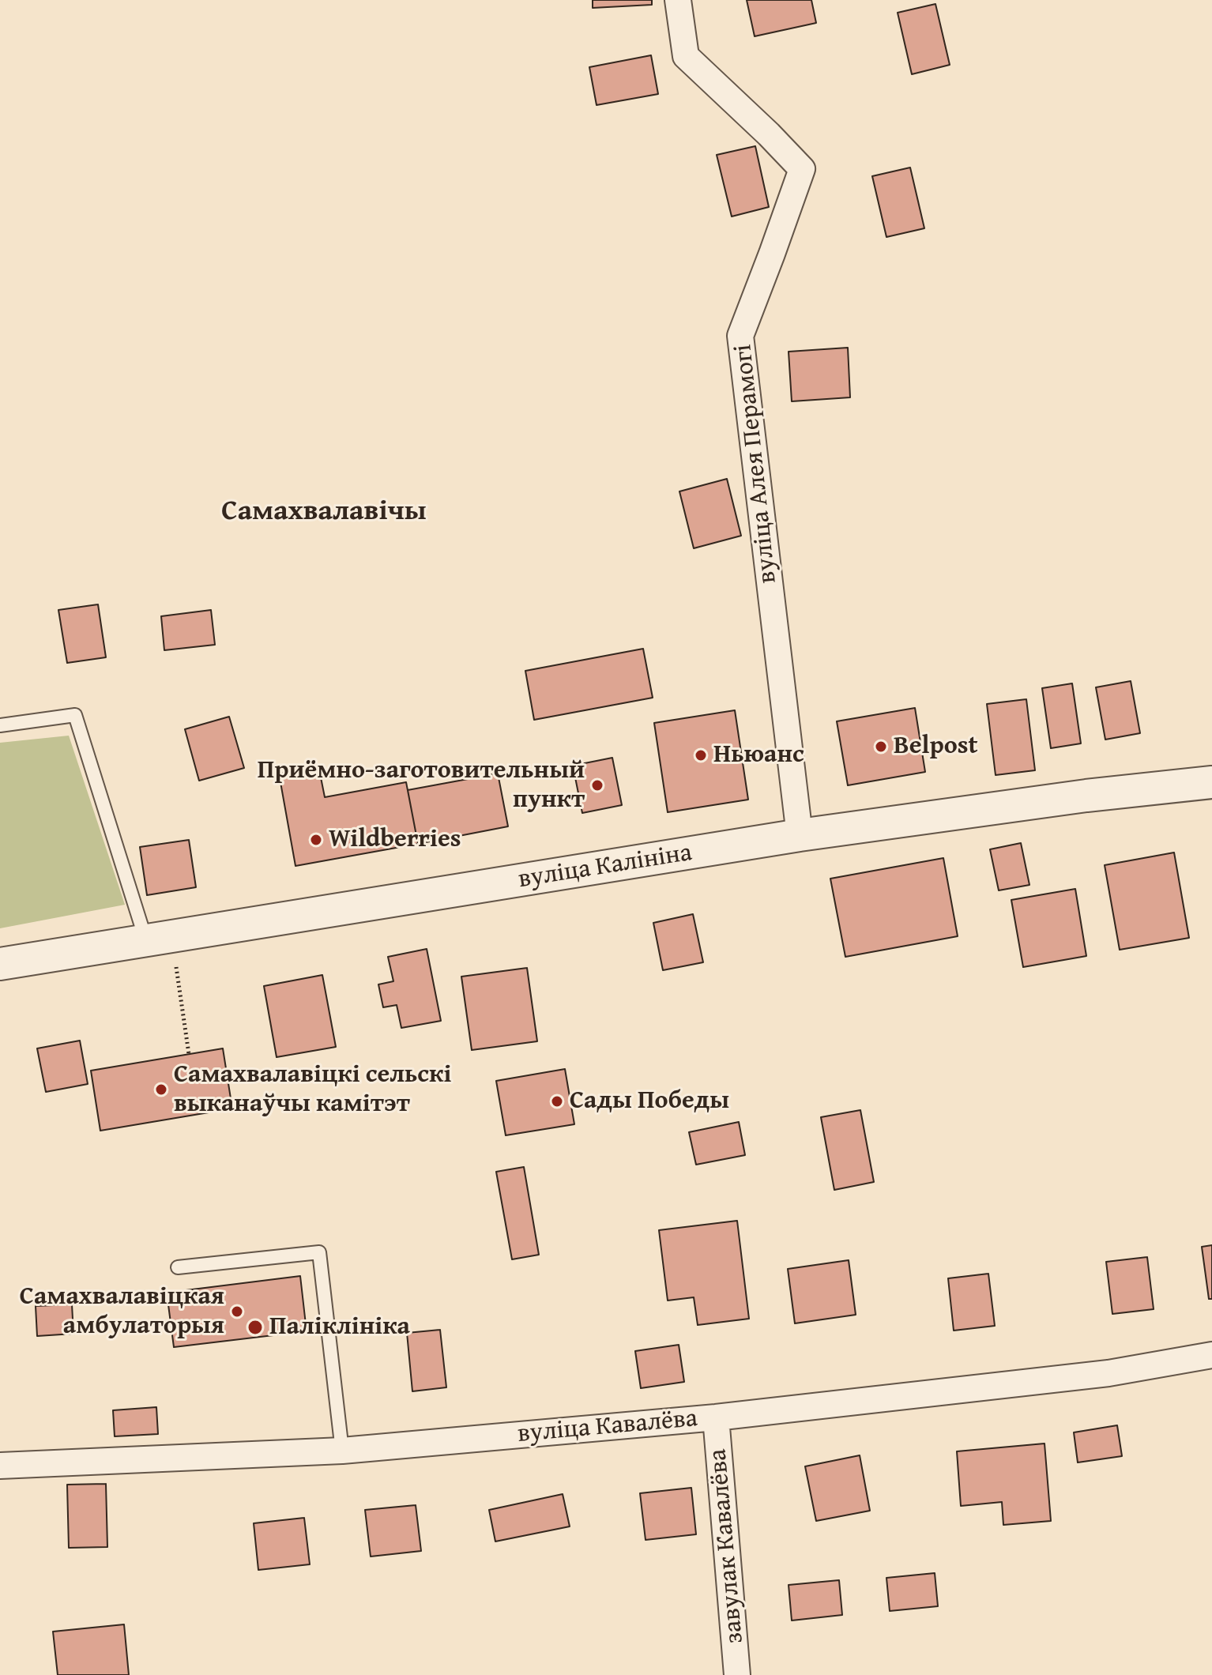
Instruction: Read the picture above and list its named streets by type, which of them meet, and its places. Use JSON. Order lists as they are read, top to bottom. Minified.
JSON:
{"streets":{"street":["вуліца Алея Перамогі","вуліца Калініна","вуліца Кавалёва","завулак Кавалёва"]},"crossings":[["вуліца Алея Перамогі","вуліца Калініна"],["вуліца Кавалёва","завулак Кавалёва"]],"districts":["Самахвалавічы"],"places":["Belpost","Ньюанс","Приёмно-заготовительный пункт","Wildberries","Самахвалавіцкі сельскі выканаўчы камітэт","Сады Победы","Самахвалавіцкая амбулаторыя","Паліклініка"]}
